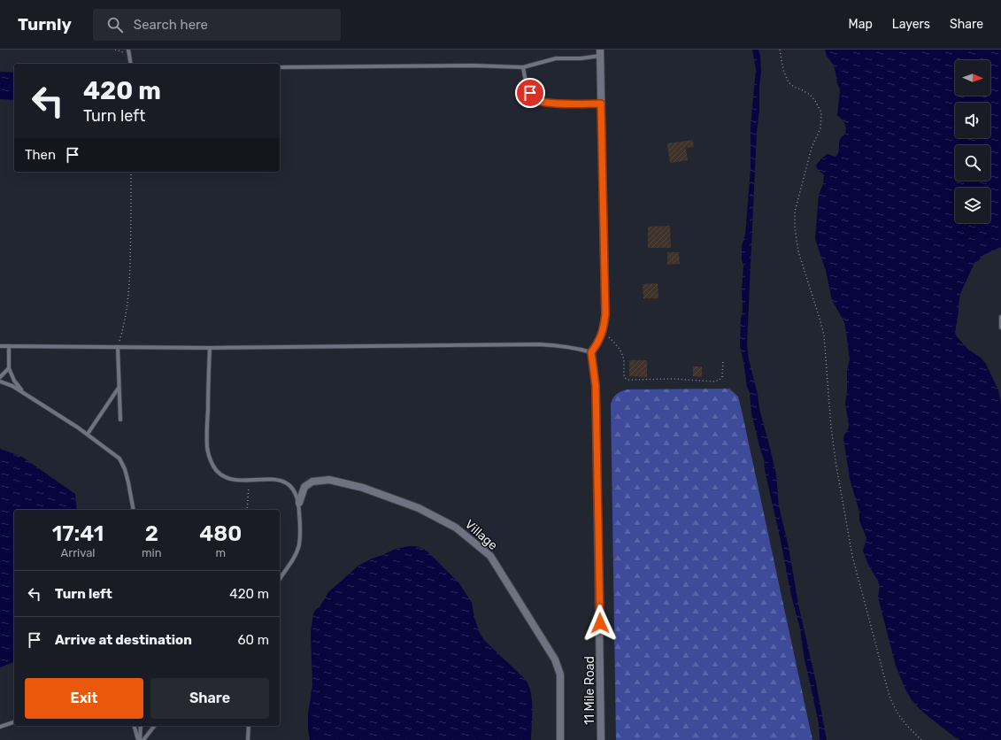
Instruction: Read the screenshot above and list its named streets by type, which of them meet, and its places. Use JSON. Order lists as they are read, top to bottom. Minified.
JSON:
{"streets":{"street":["Village","11 Mile Road"]},"north":"right","page":{"header":"Turnly","search":"Search here","nav":["Map","Layers","Share"],"turn":["420 m","Turn left"],"then":"Then","eta":["17:41","Arrival","2","min","480","m"],"list":[{"name":"Turn left","value":"420 m"},{"name":"Arrive at destination","value":"60 m"}],"buttons":["Exit","Share"]}}
